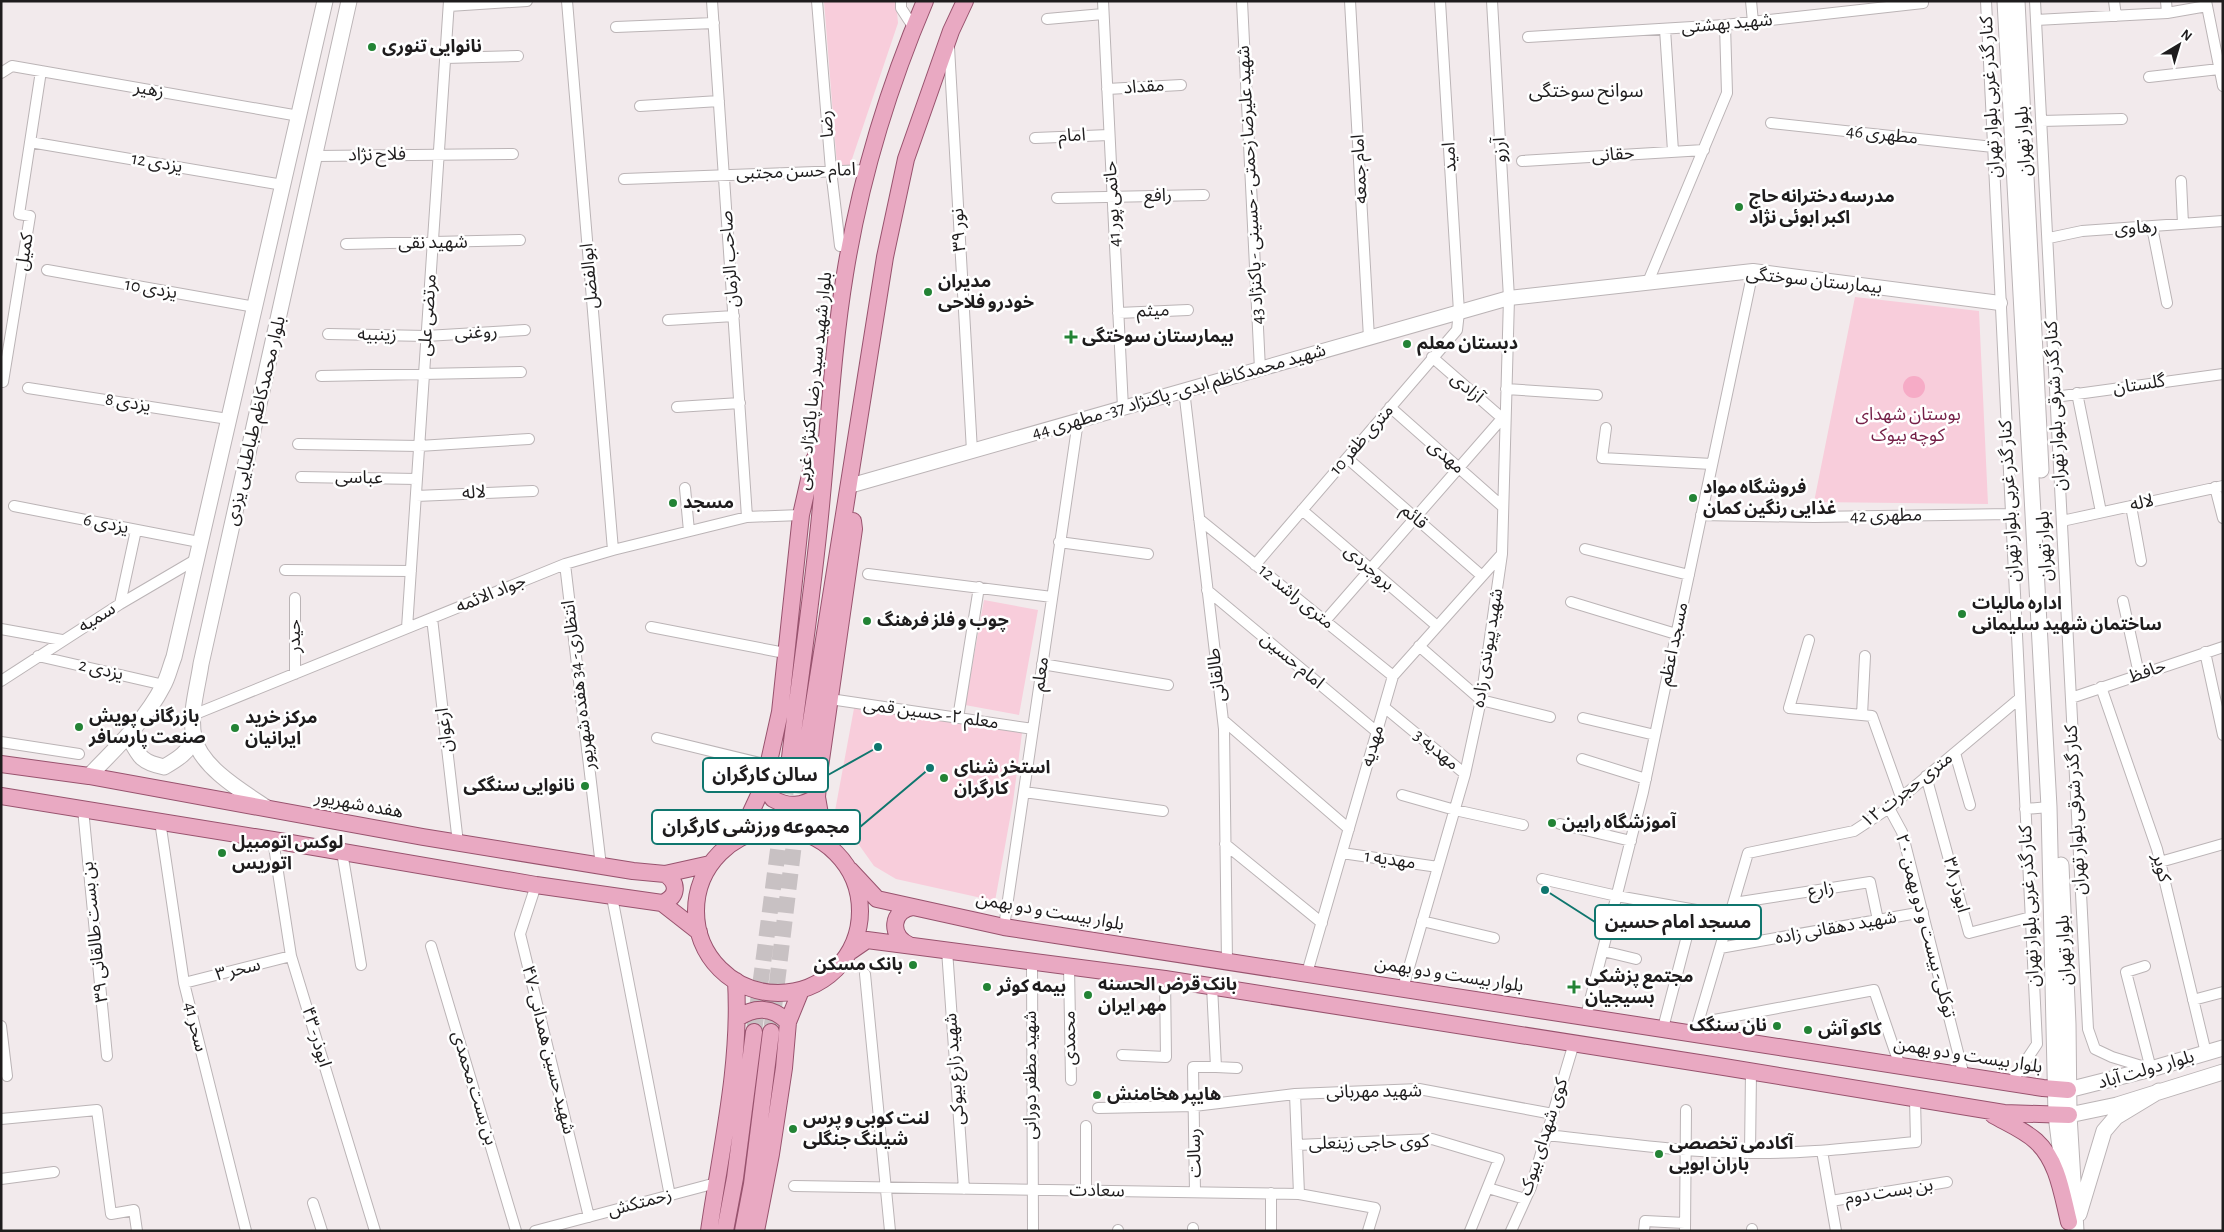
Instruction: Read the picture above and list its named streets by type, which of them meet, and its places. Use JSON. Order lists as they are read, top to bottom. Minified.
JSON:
{"streets":{"main road":["بلوار تهران","بلوار شهید سید رضا پاکنژاد غربی","بلوار محمدکاظم طباطبایی یزدی","هفده شهریور","بلوار بیست و دو بهمن","بلوار دولت آباد"],"street":["شهید بهشتی","مقداد","زهیر","کنار گذر غربی بلوار تهران","رضا","مطهری 46","امام","آرزو","فلاح نژاد","حقانی","امید","یزدی 12","امام جمعه","امام حسن مجتبی","شهید علیرضا زحمتی - حسینی - پاکنژاد 43","رافع","حاتمی پور 41","رهاوی","نور ۳۹","شهید نقی","کمیل","صاحب الزمان","ابوالفضل","بیمارستان سوختگی","یزدی 10","میثم","مرتضی علی","روغنی","زینبیه","گلستان","آزادی","شهید محمدکاظم ابدی- پاکنژاد 37- مطهری 44","یزدی 8","کنار گذر شرقی بلوار تهران","10 متری ظفر","مهدی","عباسی","لاله","مطهری 42","قائم","یزدی 6","بروجردی","جواد الائمه","12 متری راشد","سمیه","حیدر","مسجد اعظم","شهید پیوندی زاده","امام حسین","یزدی 2","حافظ","معلم","طالقانی","انتظاری- 34 هفده شهریور","معلم ۲- حسین قمی","ارغوان","مهدیه","مهدیه 3","۱۲ متری حجرت","مهدیه 1","کویر","۳۸ ابوذر","زارع","توکلی- بیست و دو بهمن ۲۰","شهید دهقانی زاده","بن‌ بست طالقانی ۳۹","سحر ۳","سحر 41","ابوذر- ۴۳","محمدی","شهید حسین همدانی -۴۷","شهید زارع بیوکی","شهید مظفر دورانی","بن بست محمدی","شهید مهربانی","کوی شهدای بیوک","کوی حاجی زینعلی","رسالت","سعادت","بن بست دوم","زحمتکش"]},"crossings":[["مقداد","حاتمی پور 41"],["زهیر","کمیل"],["زهیر","بلوار محمدکاظم طباطبایی یزدی"],["کنار گذر غربی بلوار تهران","مطهری 46"],["کنار گذر غربی بلوار تهران","بیمارستان سوختگی"],["کنار گذر غربی بلوار تهران","مطهری 42"],["کنار گذر غربی بلوار تهران","۱۲ متری حجرت"],["کنار گذر غربی بلوار تهران","۳۸ ابوذر"],["کنار گذر غربی بلوار تهران","بلوار بیست و دو بهمن"],["رضا","امام حسن مجتبی"],["امام","حاتمی پور 41"],["بلوار تهران","بلوار بیست و دو بهمن"],["بلوار تهران","بلوار دولت آباد"],["آرزو","بیمارستان سوختگی"],["آرزو","شهید محمدکاظم ابدی- پاکنژاد 37- مطهری 44"],["آرزو","شهید پیوندی زاده"],["فلاح نژاد","مرتضی علی"],["فلاح نژاد","بلوار محمدکاظم طباطبایی یزدی"],["امید","شهید محمدکاظم ابدی- پاکنژاد 37- مطهری 44"],["امید","10 متری ظفر"],["یزدی 12","کمیل"],["یزدی 12","بلوار محمدکاظم طباطبایی یزدی"],["امام جمعه","شهید محمدکاظم ابدی- پاکنژاد 37- مطهری 44"],["امام حسن مجتبی","صاحب الزمان"],["امام حسن مجتبی","بلوار شهید سید رضا پاکنژاد غربی"],["شهید علیرضا زحمتی - حسینی - پاکنژاد 43","شهید محمدکاظم ابدی- پاکنژاد 37- مطهری 44"],["رافع","حاتمی پور 41"],["حاتمی پور 41","میثم"],["حاتمی پور 41","شهید محمدکاظم ابدی- پاکنژاد 37- مطهری 44"],["رهاوی","کنار گذر شرقی بلوار تهران"],["نور ۳۹","شهید محمدکاظم ابدی- پاکنژاد 37- مطهری 44"],["شهید نقی","مرتضی علی"],["صاحب الزمان","جواد الائمه"],["ابوالفضل","جواد الائمه"],["بیمارستان سوختگی","شهید محمدکاظم ابدی- پاکنژاد 37- مطهری 44"],["بیمارستان سوختگی","مسجد اعظم"],["بیمارستان سوختگی","شهید پیوندی زاده"],["یزدی 10","بلوار محمدکاظم طباطبایی یزدی"],["مرتضی علی","روغنی"],["مرتضی علی","زینبیه"],["مرتضی علی","عباسی"],["مرتضی علی","لاله"],["مرتضی علی","جواد الائمه"],["روغنی","زینبیه"],["بلوار شهید سید رضا پاکنژاد غربی","شهید محمدکاظم ابدی- پاکنژاد 37- مطهری 44"],["گلستان","کنار گذر شرقی بلوار تهران"],["آزادی","10 متری ظفر"],["آزادی","شهید پیوندی زاده"],["شهید محمدکاظم ابدی- پاکنژاد 37- مطهری 44","10 متری ظفر"],["شهید محمدکاظم ابدی- پاکنژاد 37- مطهری 44","شهید پیوندی زاده"],["شهید محمدکاظم ابدی- پاکنژاد 37- مطهری 44","معلم"],["شهید محمدکاظم ابدی- پاکنژاد 37- مطهری 44","طالقانی"],["یزدی 8","بلوار محمدکاظم طباطبایی یزدی"],["کنار گذر شرقی بلوار تهران","لاله"],["کنار گذر شرقی بلوار تهران","حافظ"],["کنار گذر شرقی بلوار تهران","بلوار دولت آباد"],["بلوار محمدکاظم طباطبایی یزدی","یزدی 6"],["بلوار محمدکاظم طباطبایی یزدی","جواد الائمه"],["بلوار محمدکاظم طباطبایی یزدی","سمیه"],["بلوار محمدکاظم طباطبایی یزدی","یزدی 2"],["بلوار محمدکاظم طباطبایی یزدی","هفده شهریور"],["10 متری ظفر","مهدی"],["10 متری ظفر","قائم"],["10 متری ظفر","بروجردی"],["10 متری ظفر","12 متری راشد"],["مهدی","شهید پیوندی زاده"],["مطهری 42","مسجد اعظم"],["قائم","مهدیه"],["بروجردی","مهدیه"],["جواد الائمه","حیدر"],["جواد الائمه","انتظاری- 34 هفده شهریور"],["جواد الائمه","ارغوان"],["12 متری راشد","طالقانی"],["12 متری راشد","مهدیه"],["سمیه","یزدی 2"],["مسجد اعظم","بلوار بیست و دو بهمن"],["شهید پیوندی زاده","مهدیه"],["شهید پیوندی زاده","مهدیه 3"],["شهید پیوندی زاده","مهدیه 1"],["شهید پیوندی زاده","بلوار بیست و دو بهمن"],["امام حسین","طالقانی"],["امام حسین","مهدیه"],["حافظ","کویر"],["معلم","معلم ۲- حسین قمی"],["معلم","بلوار بیست و دو بهمن"],["طالقانی","بلوار بیست و دو بهمن"],["انتظاری- 34 هفده شهریور","هفده شهریور"],["ارغوان","هفده شهریور"],["مهدیه","مهدیه 3"],["مهدیه","مهدیه 1"],["مهدیه","بلوار بیست و دو بهمن"],["۱۲ متری حجرت","۳۸ ابوذر"],["۱۲ متری حجرت","زارع"],["۱۲ متری حجرت","توکلی- بیست و دو بهمن ۲۰"],["هفده شهریور","بلوار بیست و دو بهمن"],["کویر","بلوار دولت آباد"],["زارع","شهید دهقانی زاده"],["بلوار بیست و دو بهمن","توکلی- بیست و دو بهمن ۲۰"],["بلوار بیست و دو بهمن","بلوار دولت آباد"],["توکلی- بیست و دو بهمن ۲۰","شهید دهقانی زاده"],["سحر ۳","سحر 41"],["سحر ۳","ابوذر- ۴۳"],["شهید حسین همدانی -۴۷","زحمتکش"],["شهید زارع بیوکی","سعادت"],["شهید مظفر دورانی","سعادت"],["شهید مهربانی","کوی شهدای بیوک"],["شهید مهربانی","رسالت"],["رسالت","سعادت"]],"districts":["سوانح سوختگی"],"parks":["بوستان شهدای کوچه بیوک"],"places":{"other":["نانوایی تنوری","مدرسه دخترانه حاج اکبر ابوئی نژاد","مدیران خودرو فلاحی","دبستان معلم","فروشگاه مواد غذایی رنگین کمان","مسجد","اداره مالیات ساختمان شهید سلیمانی","چوب و فلز فرهنگ","بازرگانی پویش صنعت پارسافر","مرکز خرید ایرانیان","سالن کارگران","مجموعه ورزشی کارگران","استخر شنای کارگران","نانوایی سنگکی","آموزشگاه رابین","لوکس اتومبیل اتوریس","مسجد امام حسین","بانک مسکن","بیمه کوثر","بانک قرض الحسنه مهر ایران","نان سنگک","کاکو آش","هایپر هخامنش","لنت کوبی و پرس شیلنگ‌ جنگلی","آکادمی تخصصی باران ابویی"],"health":["بیمارستان سوختگی","مجتمع پزشکی بسیجیان"]},"north":"top right"}
